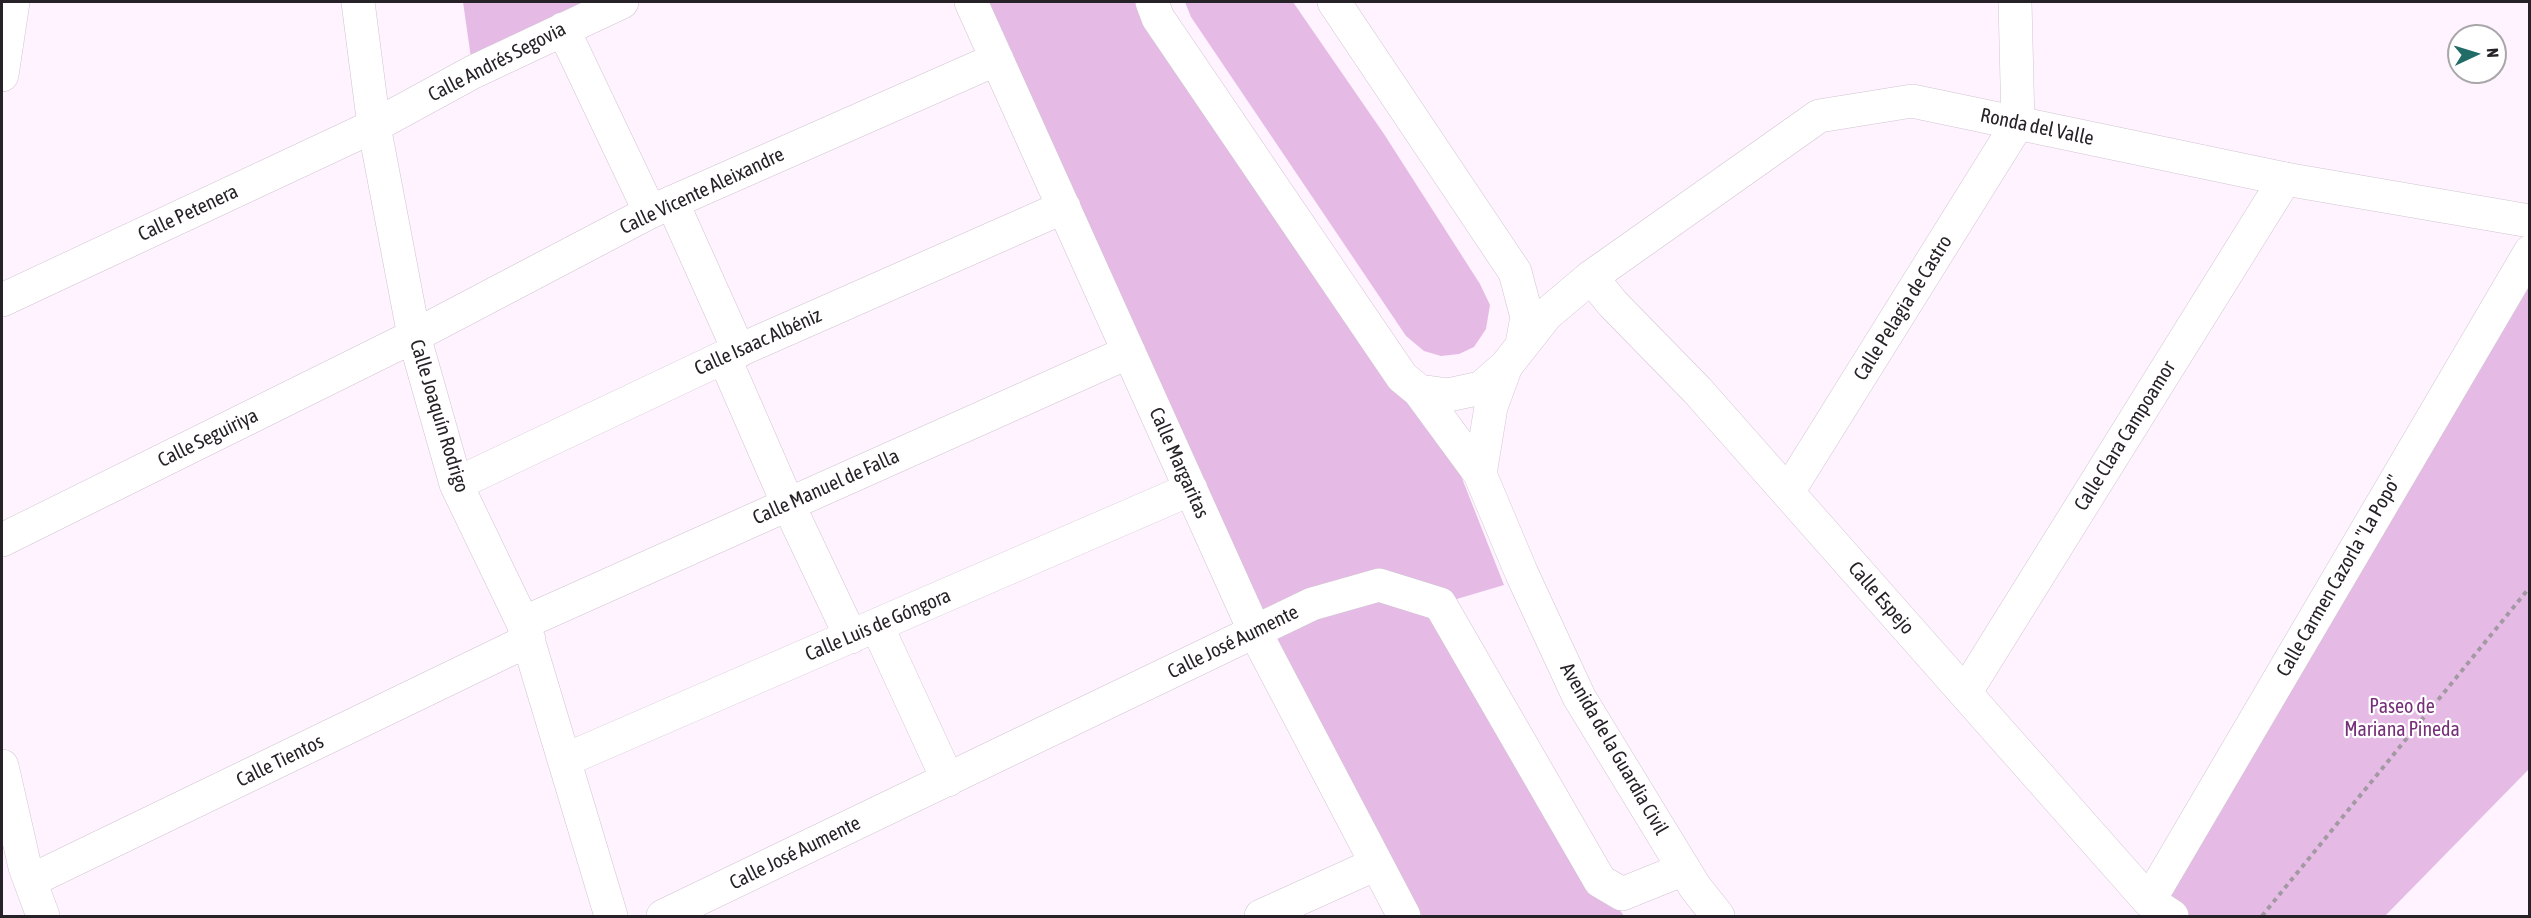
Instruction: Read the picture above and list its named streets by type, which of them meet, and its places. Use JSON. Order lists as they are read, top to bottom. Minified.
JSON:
{"streets":{"street":["Calle Andrés Segovia","Ronda del Valle","Calle Vicente Aleixandre","Calle Petenera","Calle Pelagia de Castro","Calle Isaac Albéniz","Calle Joaquín Rodrigo","Calle Clara Campoamor","Calle Seguiriya","Calle Margaritas","Calle Manuel de Falla","Calle Carmen Cazorla \"La Popo\"","Calle Espejo","Calle Luis de Góngora","Calle José Aumente","Avenida de la Guardia Civil","Calle Tientos"]},"crossings":[["Calle Andrés Segovia","Calle Petenera"],["Calle Andrés Segovia","Calle Joaquín Rodrigo"],["Ronda del Valle","Calle Pelagia de Castro"],["Ronda del Valle","Calle Clara Campoamor"],["Ronda del Valle","Calle Espejo"],["Calle Vicente Aleixandre","Calle Joaquín Rodrigo"],["Calle Vicente Aleixandre","Calle Seguiriya"],["Calle Vicente Aleixandre","Calle Margaritas"],["Calle Petenera","Calle Joaquín Rodrigo"],["Calle Pelagia de Castro","Calle Espejo"],["Calle Isaac Albéniz","Calle Joaquín Rodrigo"],["Calle Isaac Albéniz","Calle Margaritas"],["Calle Joaquín Rodrigo","Calle Seguiriya"],["Calle Joaquín Rodrigo","Calle Manuel de Falla"],["Calle Joaquín Rodrigo","Calle Luis de Góngora"],["Calle Joaquín Rodrigo","Calle Tientos"],["Calle Clara Campoamor","Calle Espejo"],["Calle Margaritas","Calle Manuel de Falla"],["Calle Margaritas","Calle Luis de Góngora"],["Calle Margaritas","Calle José Aumente"],["Calle Manuel de Falla","Calle Tientos"],["Calle Carmen Cazorla \"La Popo\"","Calle Espejo"],["Calle José Aumente","Avenida de la Guardia Civil"]],"parks":["Paseo de Mariana Pineda"],"north":"right"}
